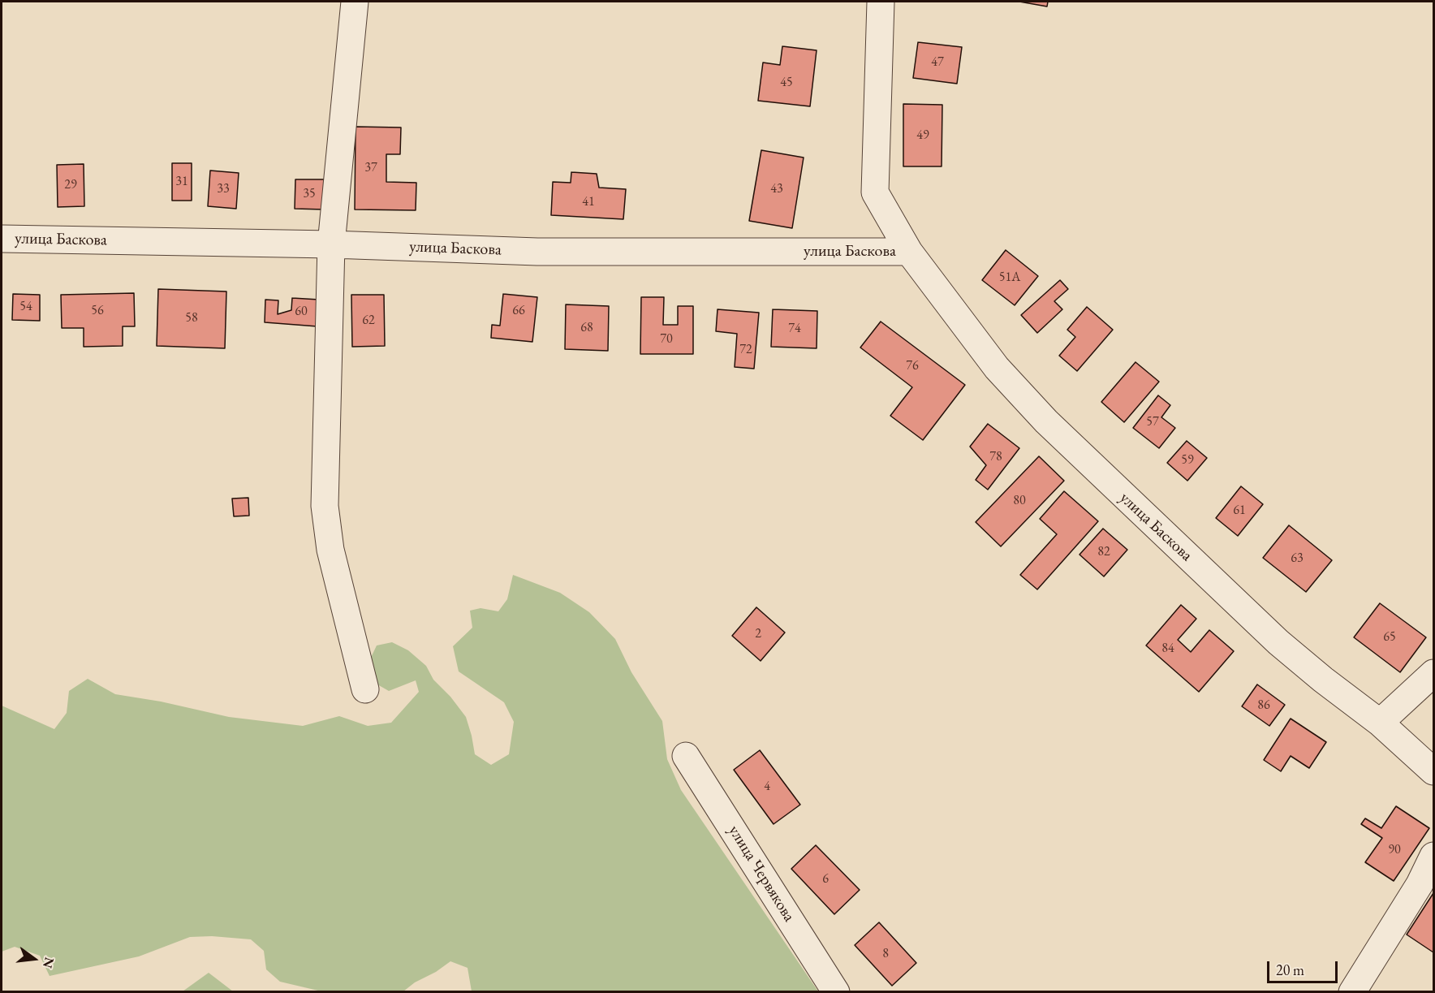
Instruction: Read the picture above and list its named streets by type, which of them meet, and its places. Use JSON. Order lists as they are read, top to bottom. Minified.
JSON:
{"streets":{"street":["улица Баскова","улица Червякова"]},"house_numbers":["47","45","49","37","31","29","33","43","35","41","51А","54","56","66","60","58","62","68","74","70","72","76","57","78","59","80","61","82","63","2","65","84","86","4","90","6","8"],"scale_bar":"20 m","north":"right"}
